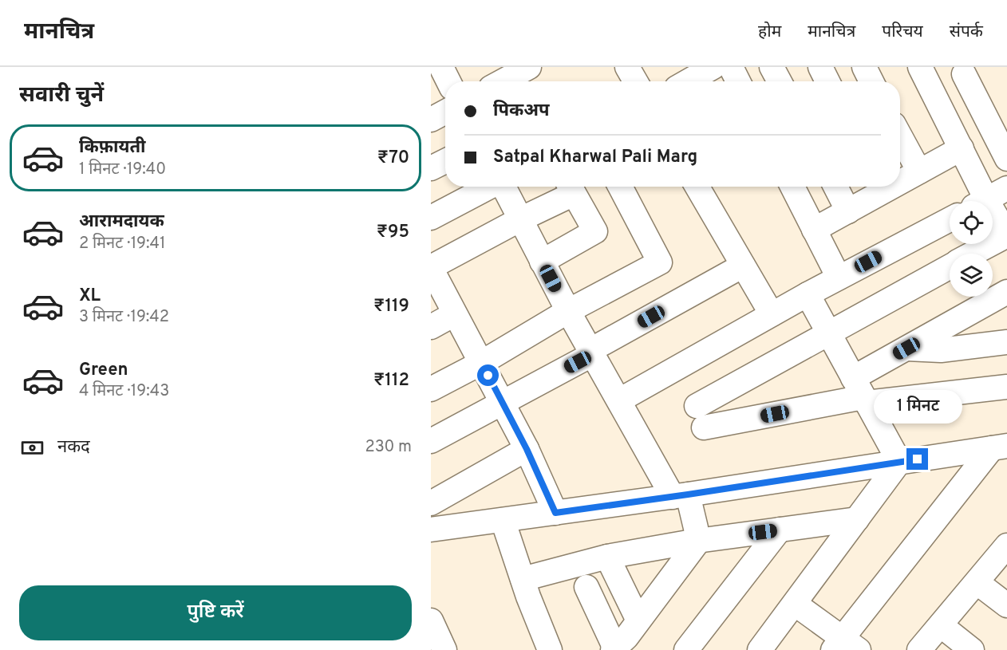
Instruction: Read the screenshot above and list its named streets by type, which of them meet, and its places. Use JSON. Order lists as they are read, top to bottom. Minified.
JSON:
{"page":{"header":"मानचित्र","nav":["होम","मानचित्र","परिचय","संपर्क"],"heading":"सवारी चुनें","banner":["पिकअप","Satpal Kharwal Pali Marg"],"list":[{"name":"किफ़ायती","note":"1 मिनट · 19:40","value":"₹70"},{"name":"आरामदायक","note":"2 मिनट · 19:41","value":"₹95"},{"name":"XL","note":"3 मिनट · 19:42","value":"₹119"},{"name":"Green","note":"4 मिनट · 19:43","value":"₹112"}],"bubble":"1 मिनट","pay":["नकद","230 m"],"buttons":"पुष्टि करें"}}
